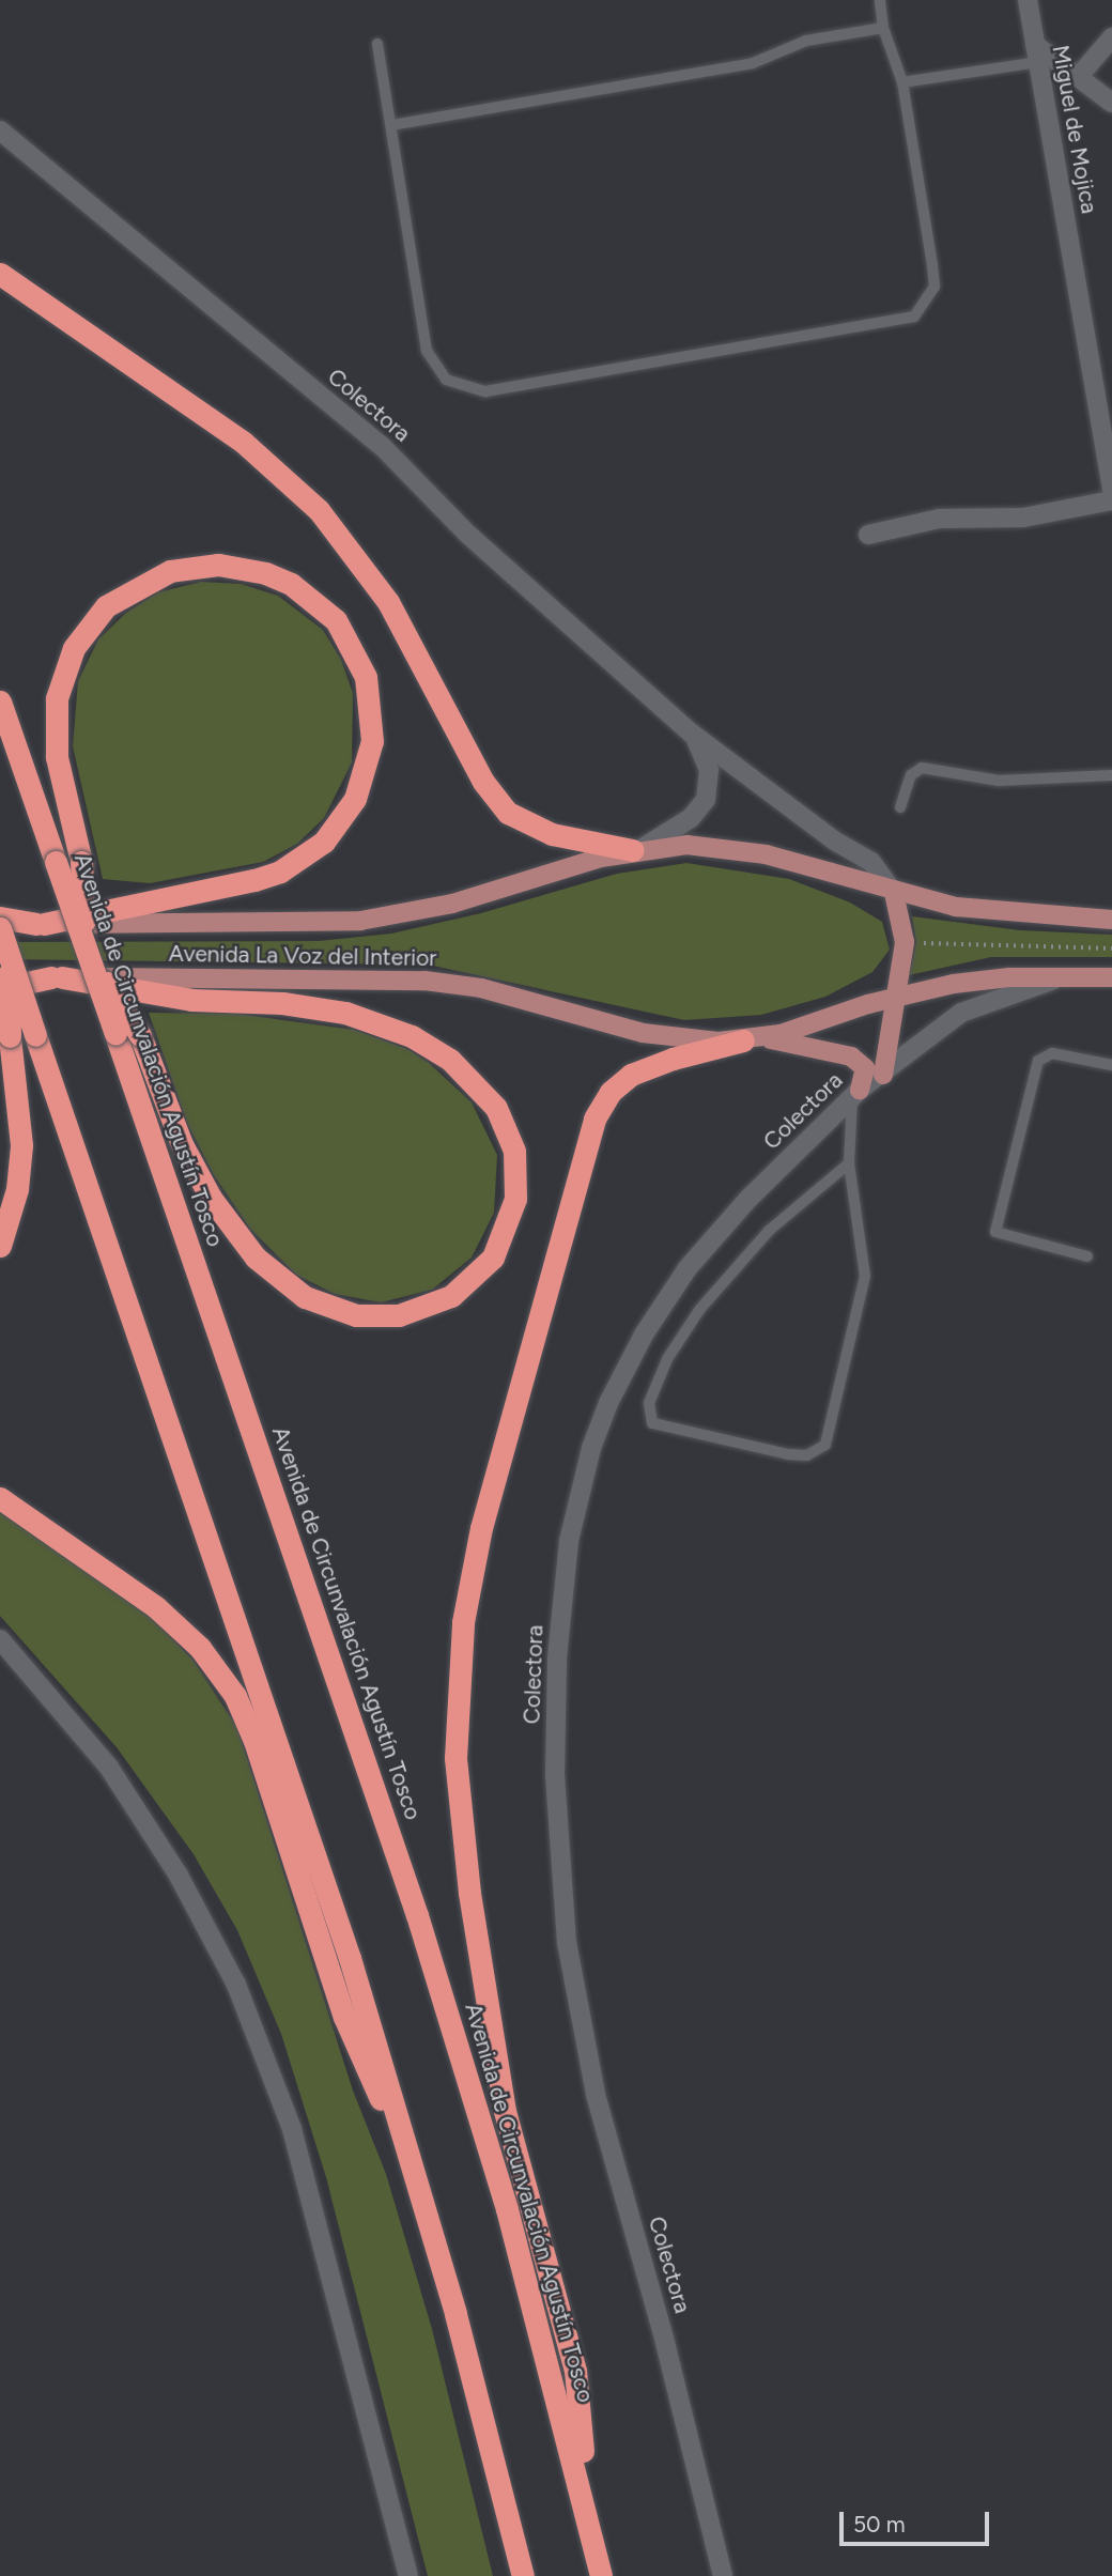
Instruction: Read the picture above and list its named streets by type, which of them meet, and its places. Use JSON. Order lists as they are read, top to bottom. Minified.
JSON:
{"streets":{"highway":["Avenida de Circunvalación Agustín Tosco"],"main road":["Avenida La Voz del Interior"],"street":["Miguel de Mojica","Colectora"]},"crossings":[["Colectora","Avenida La Voz del Interior"]],"scale_bar":"50 m"}
